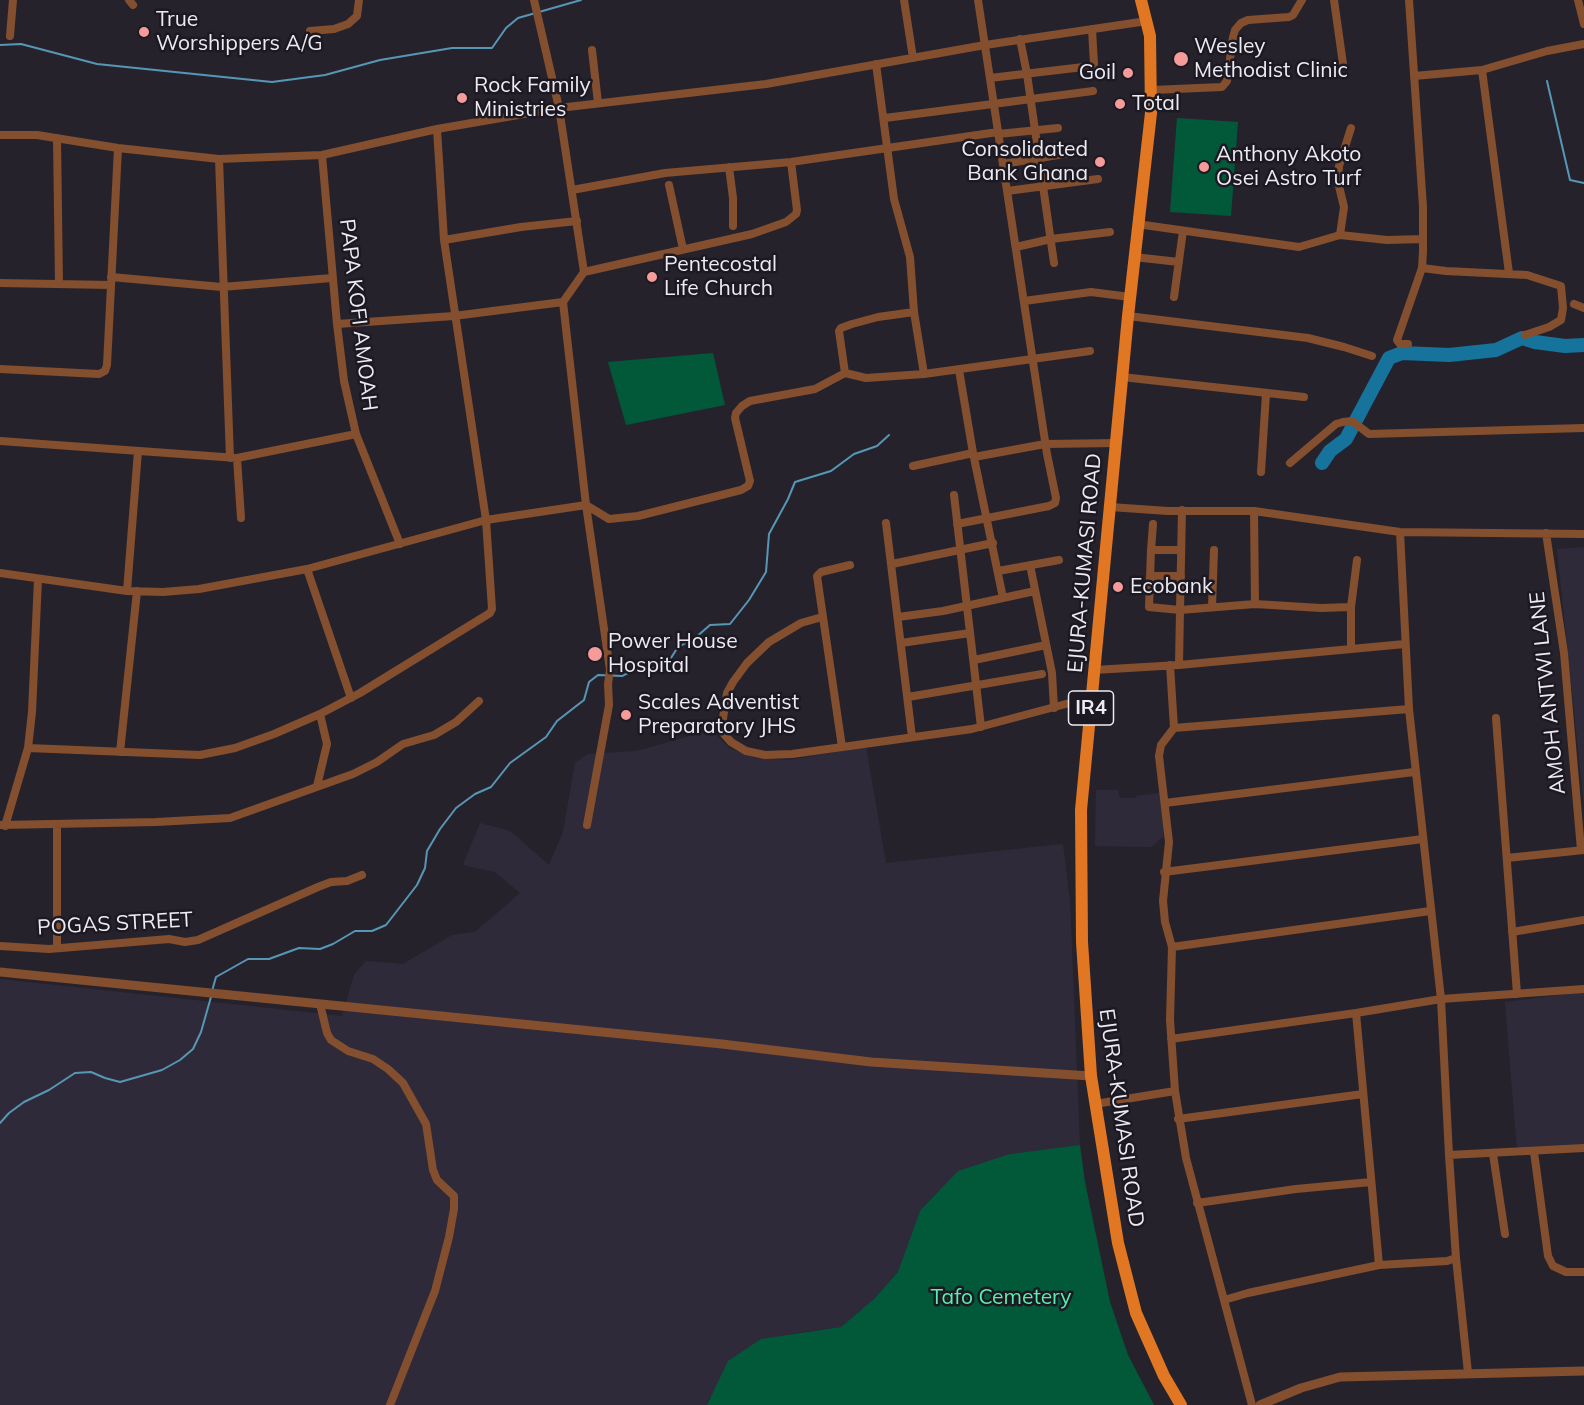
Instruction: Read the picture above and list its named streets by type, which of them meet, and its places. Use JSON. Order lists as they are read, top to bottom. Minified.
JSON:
{"streets":{"main road":["EJURA-KUMASI ROAD","IR4"],"street":["PAPA KOFI AMOAH","AMOH ANTWI LANE","POGAS STREET"]},"parks":["Tafo Cemetery"],"places":["True Worshippers A/G","Wesley Methodist Clinic","Goil","Rock Family Ministries","Total","Consolidated Bank Ghana","Anthony Akoto Osei Astro Turf","Pentecostal Life Church","Ecobank","Power House Hospital","Scales Adventist Preparatory JHS"]}
